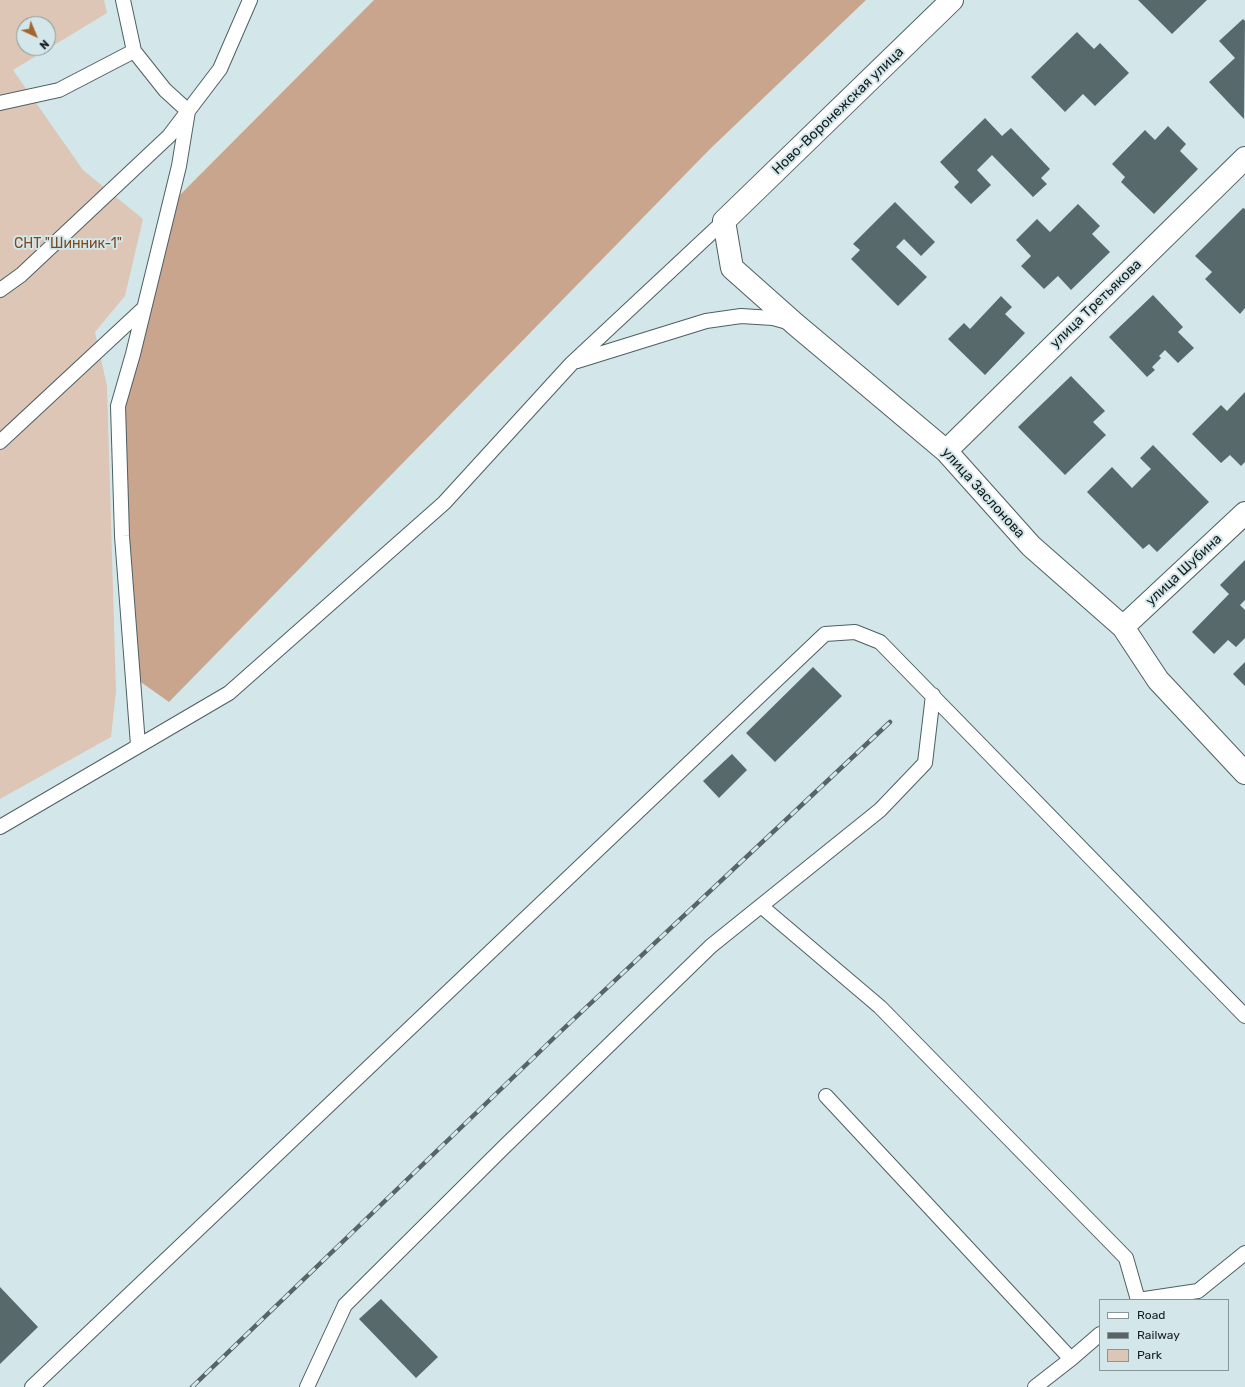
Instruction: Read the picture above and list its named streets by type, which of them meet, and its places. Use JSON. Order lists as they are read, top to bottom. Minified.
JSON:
{"streets":{"street":["Ново-Воронежская улица","улица Третьякова","улица Заслонова","улица Шубина"]},"crossings":[["Ново-Воронежская улица","улица Заслонова"],["улица Третьякова","улица Заслонова"],["улица Заслонова","улица Шубина"]],"parks":["СНТ \"Шинник-1\""],"legend":["Road","Railway","Park"],"north":"bottom right"}
